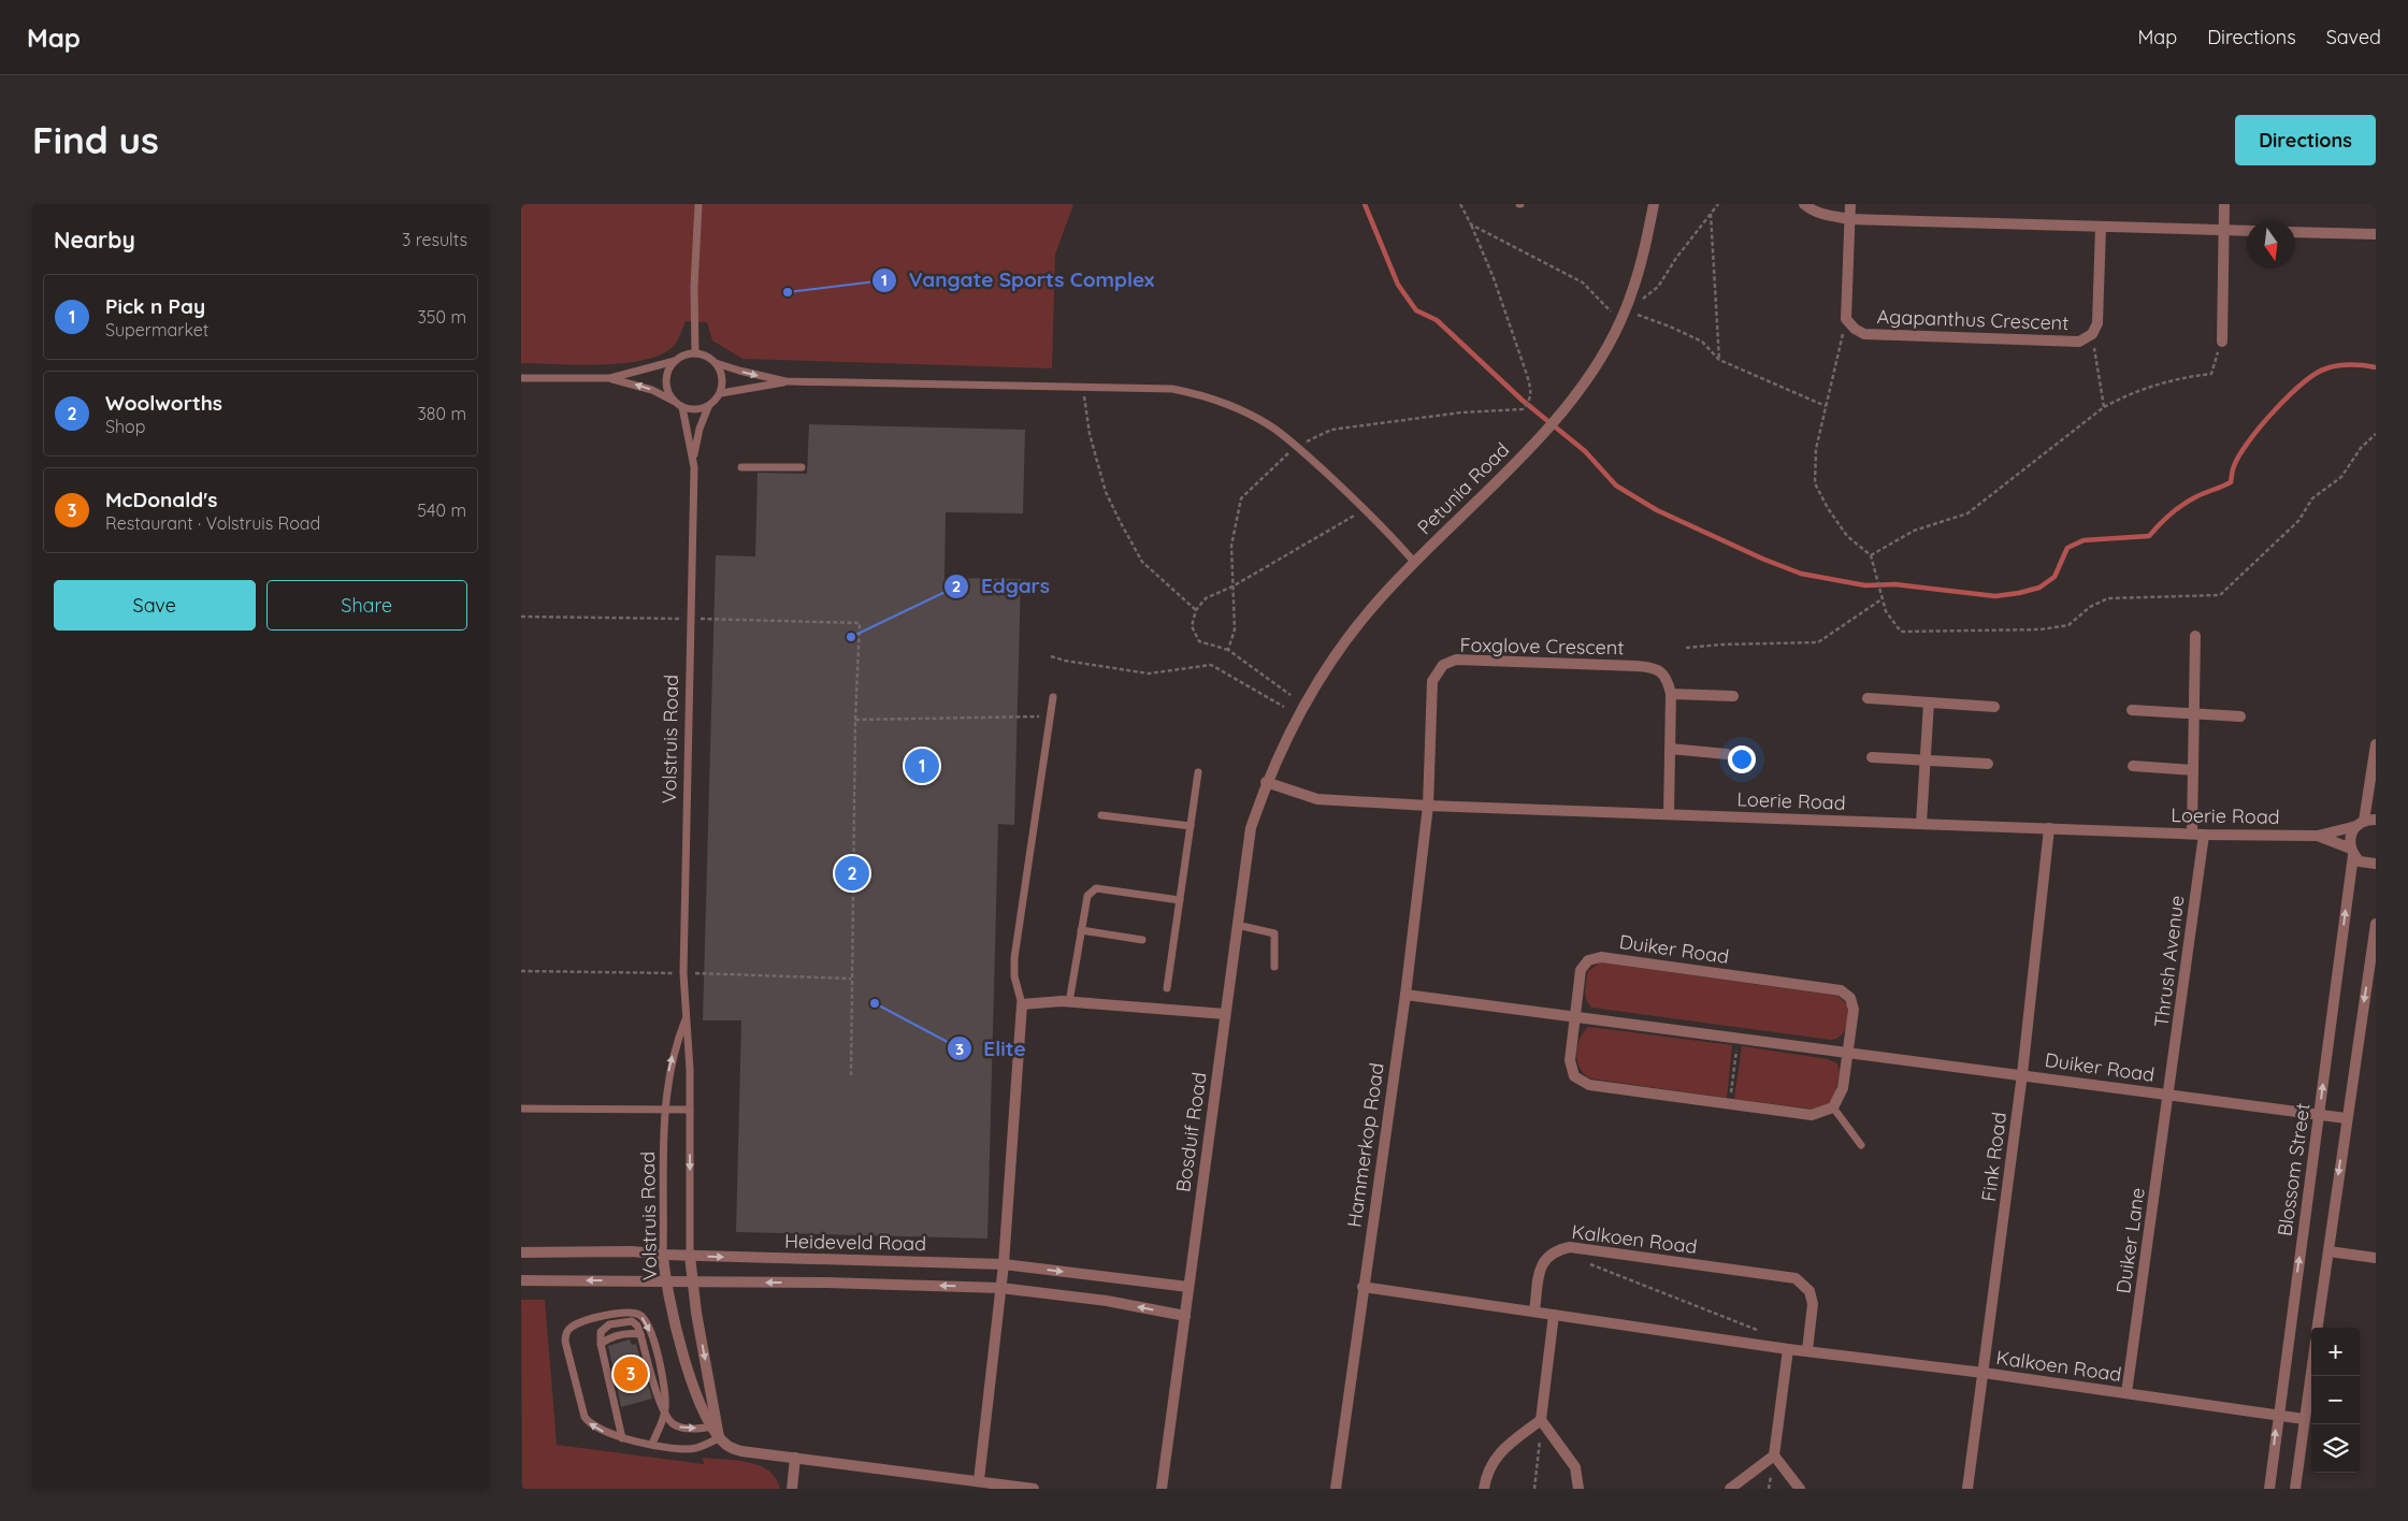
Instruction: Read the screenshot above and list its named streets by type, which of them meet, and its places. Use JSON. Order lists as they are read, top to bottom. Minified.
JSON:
{"streets":{"street":["Agapanthus Crescent","Petunia Road","Foxglove Crescent","Volstruis Road","Loerie Road","Duiker Road","Thrush Avenue","Bosduif Road","Hammerkop Road","Fink Road","Blossom Street","Kalkoen Road","Duiker Lane","Heideveld Road"]},"crossings":[["Petunia Road","Loerie Road"],["Petunia Road","Bosduif Road"],["Foxglove Crescent","Loerie Road"],["Foxglove Crescent","Hammerkop Road"],["Volstruis Road","Heideveld Road"],["Loerie Road","Thrush Avenue"],["Loerie Road","Bosduif Road"],["Loerie Road","Hammerkop Road"],["Loerie Road","Fink Road"],["Loerie Road","Blossom Street"],["Duiker Road","Thrush Avenue"],["Duiker Road","Hammerkop Road"],["Duiker Road","Fink Road"],["Duiker Road","Blossom Street"],["Duiker Road","Duiker Lane"],["Thrush Avenue","Duiker Lane"],["Bosduif Road","Heideveld Road"],["Hammerkop Road","Kalkoen Road"],["Fink Road","Kalkoen Road"],["Blossom Street","Kalkoen Road"],["Kalkoen Road","Duiker Lane"]],"places":["Vangate Sports Complex","Edgars","Elite"],"north":"bottom","page":{"header":"Map","nav":["Map","Directions","Saved"],"buttons":["Directions",["Save","Share"]],"title":"Find us","heading":["Nearby","3 results"],"list":[{"mark":"1","name":"Pick n Pay","note":"Supermarket","value":"350 m"},{"mark":"2","name":"Woolworths","note":"Shop","value":"380 m"},{"mark":"3","name":"McDonald's","note":"Restaurant · Volstruis Road","value":"540 m"}],"pins":["1","2","3"],"map_buttons":["+","−"]}}
